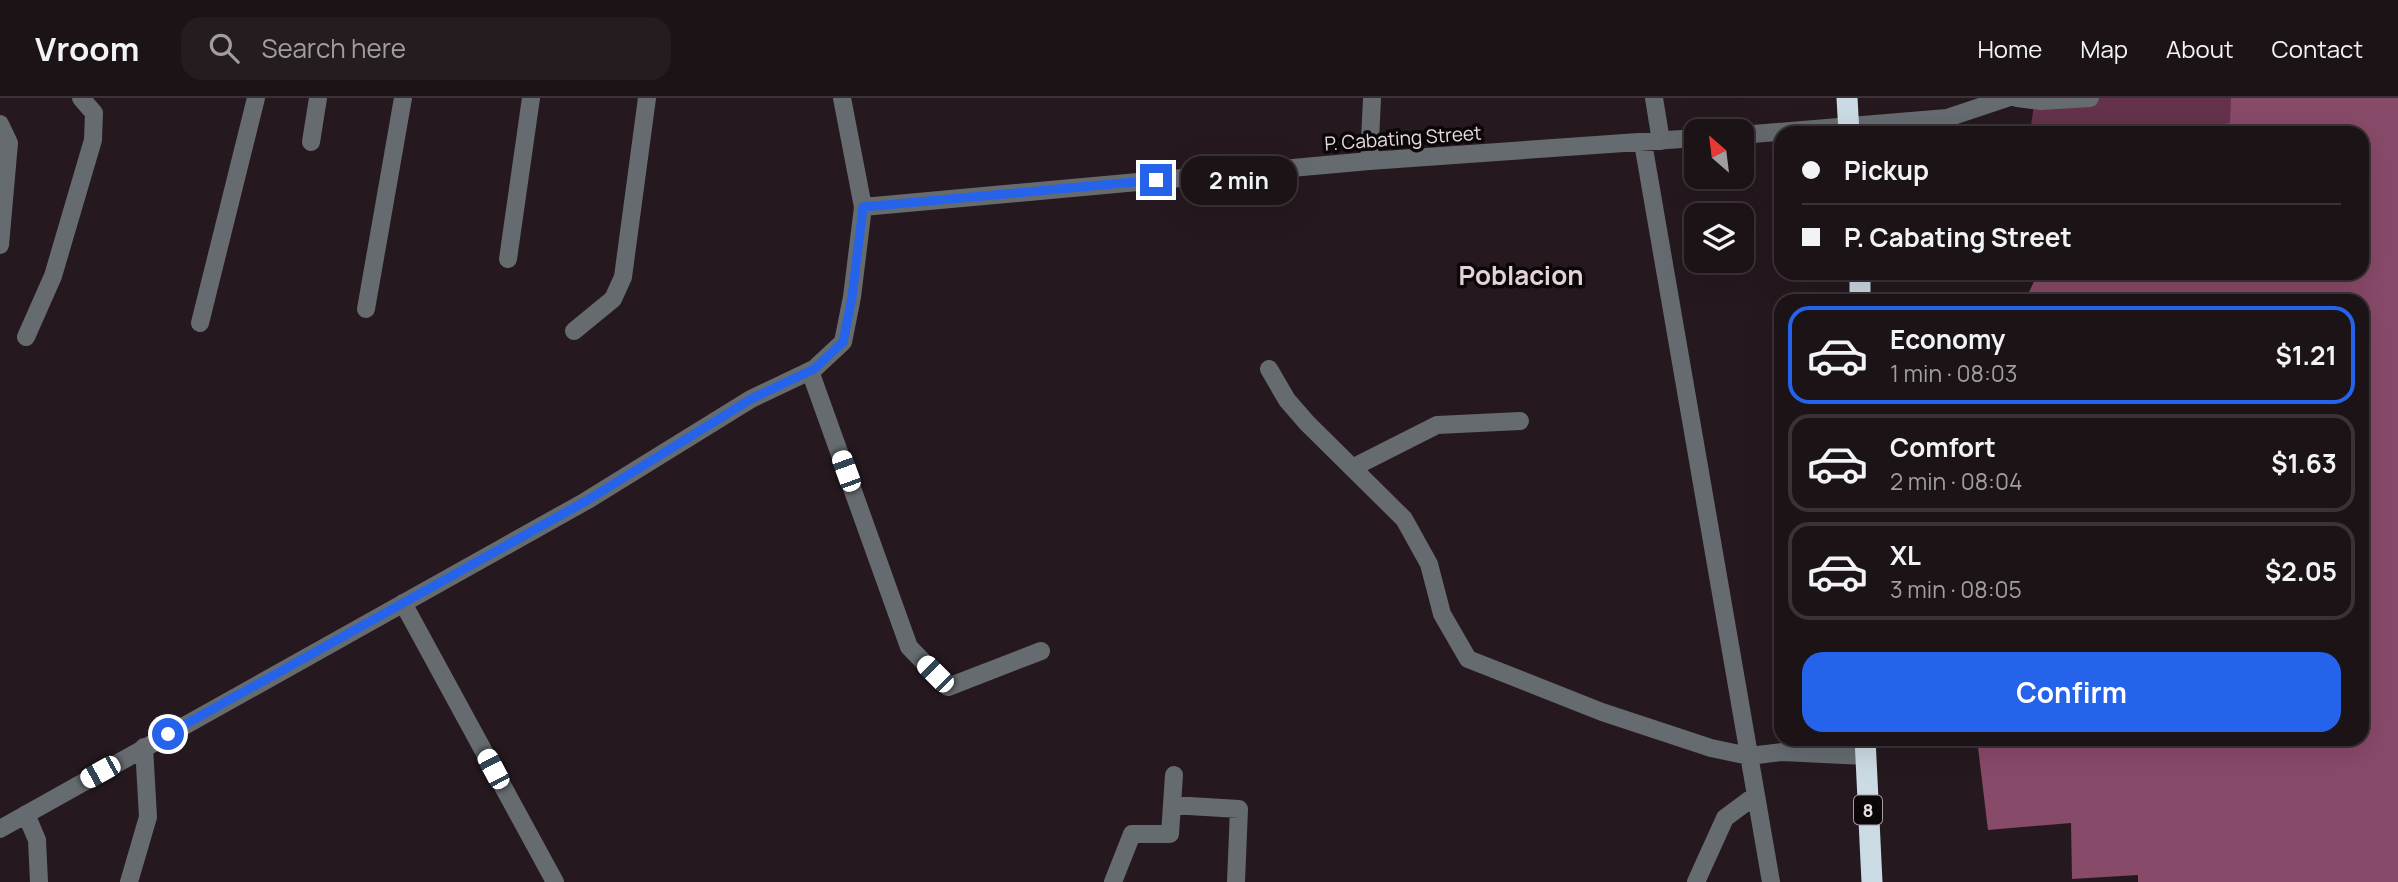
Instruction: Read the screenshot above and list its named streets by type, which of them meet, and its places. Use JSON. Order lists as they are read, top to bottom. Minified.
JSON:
{"streets":{"highway":["8"],"street":["P. Cabating Street"]},"districts":["Poblacion"],"north":"top left","page":{"header":"Vroom","search":"Search here","nav":["Home","Map","About","Contact"],"banner":["Pickup","P. Cabating Street"],"bubble":"2 min","list":[{"name":"Economy","note":"1 min · 08:03","value":"$1.21"},{"name":"Comfort","note":"2 min · 08:04","value":"$1.63"},{"name":"XL","note":"3 min · 08:05","value":"$2.05"}],"buttons":"Confirm"}}
